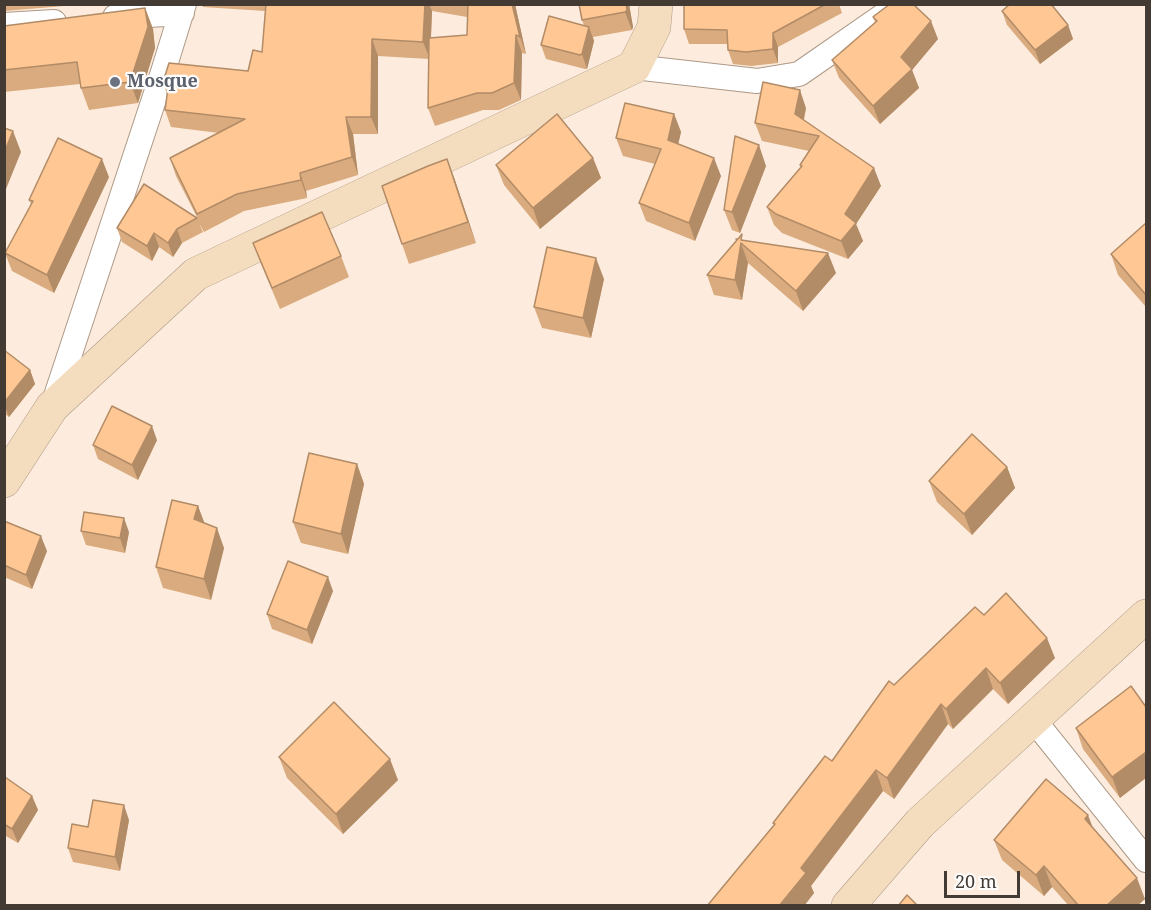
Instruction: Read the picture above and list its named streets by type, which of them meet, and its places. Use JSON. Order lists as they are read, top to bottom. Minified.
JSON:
{"places":["Mosque"],"scale_bar":"20 m"}
